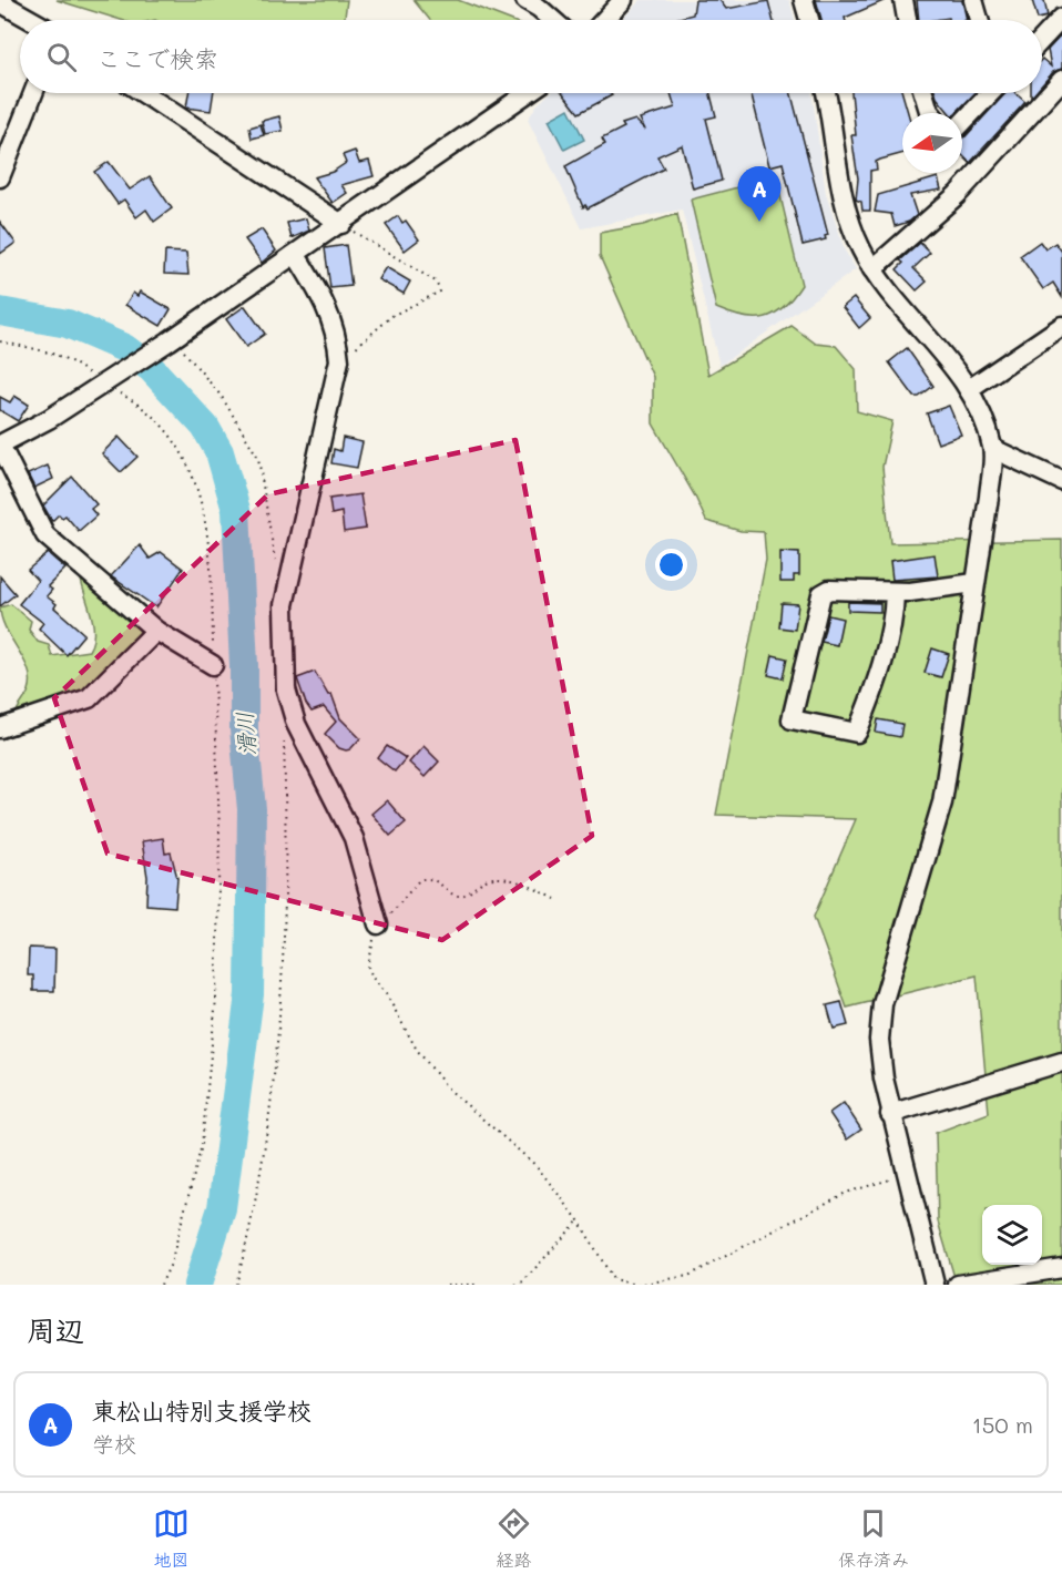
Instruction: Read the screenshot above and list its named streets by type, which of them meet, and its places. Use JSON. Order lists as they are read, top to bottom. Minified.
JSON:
{"water":["滑川"],"north":"left","page":{"search":"ここで検索","pins":"A","heading":"周辺","list":[{"mark":"A","name":"東松山特別支援学校","note":"学校","value":"150 m"}],"nav":["地図","経路","保存済み"]}}
